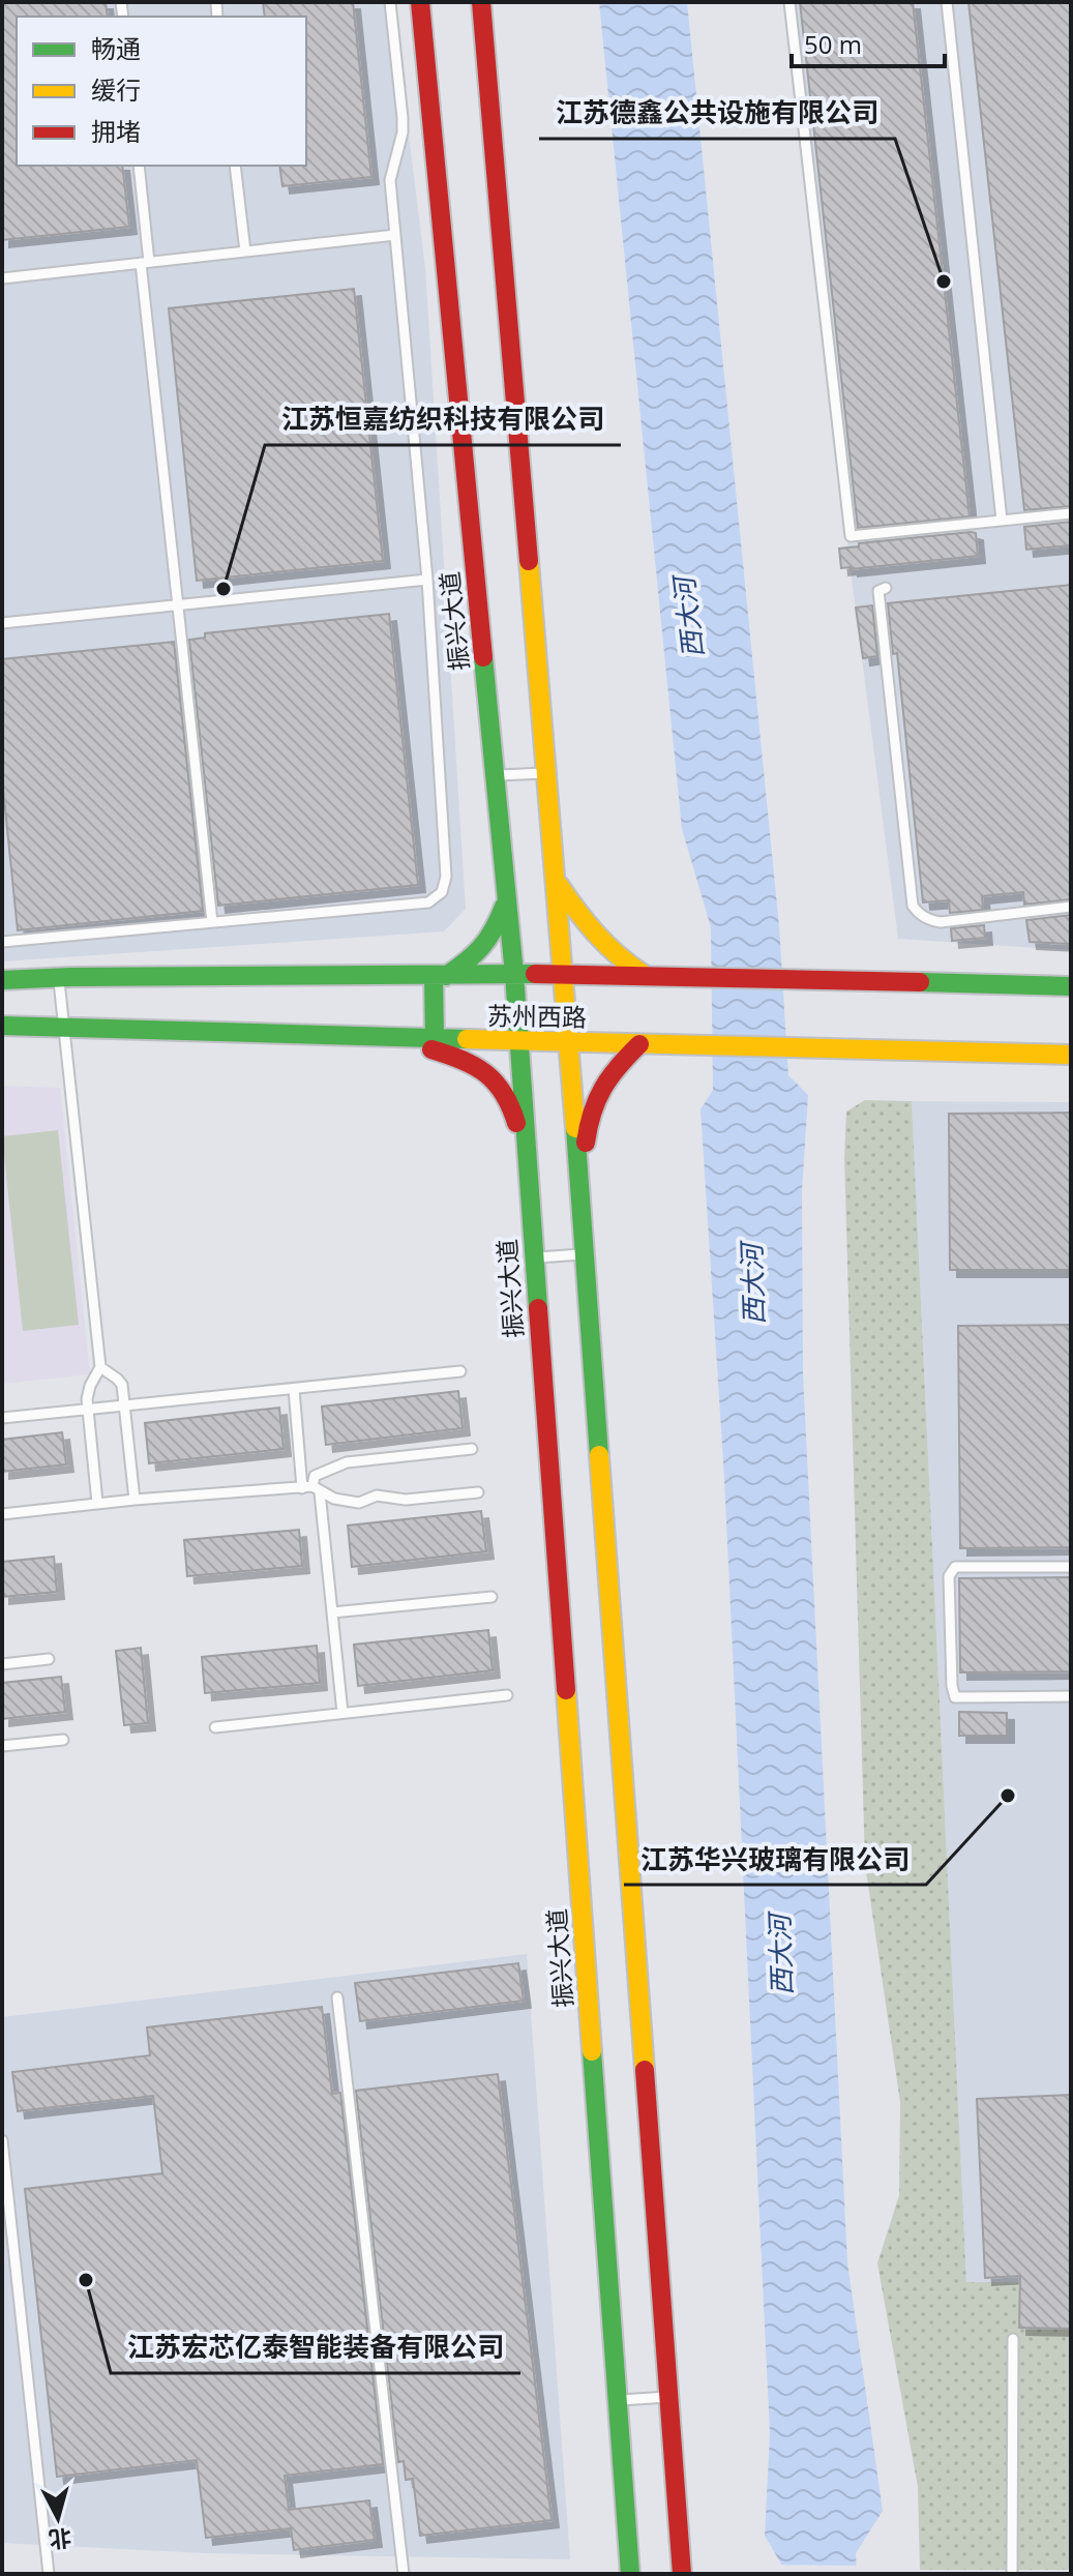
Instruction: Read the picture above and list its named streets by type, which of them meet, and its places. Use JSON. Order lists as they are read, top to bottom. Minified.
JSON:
{"streets":{"main road":["振兴大道","苏州西路"]},"crossings":[["振兴大道","苏州西路"]],"water":["西大河"],"places":["江苏德鑫公共设施有限公司","江苏恒嘉纺织科技有限公司","江苏华兴玻璃有限公司","江苏宏芯亿泰智能装备有限公司"],"legend":["畅通","缓行","拥堵"],"scale_bar":"50 m","north":"bottom"}
